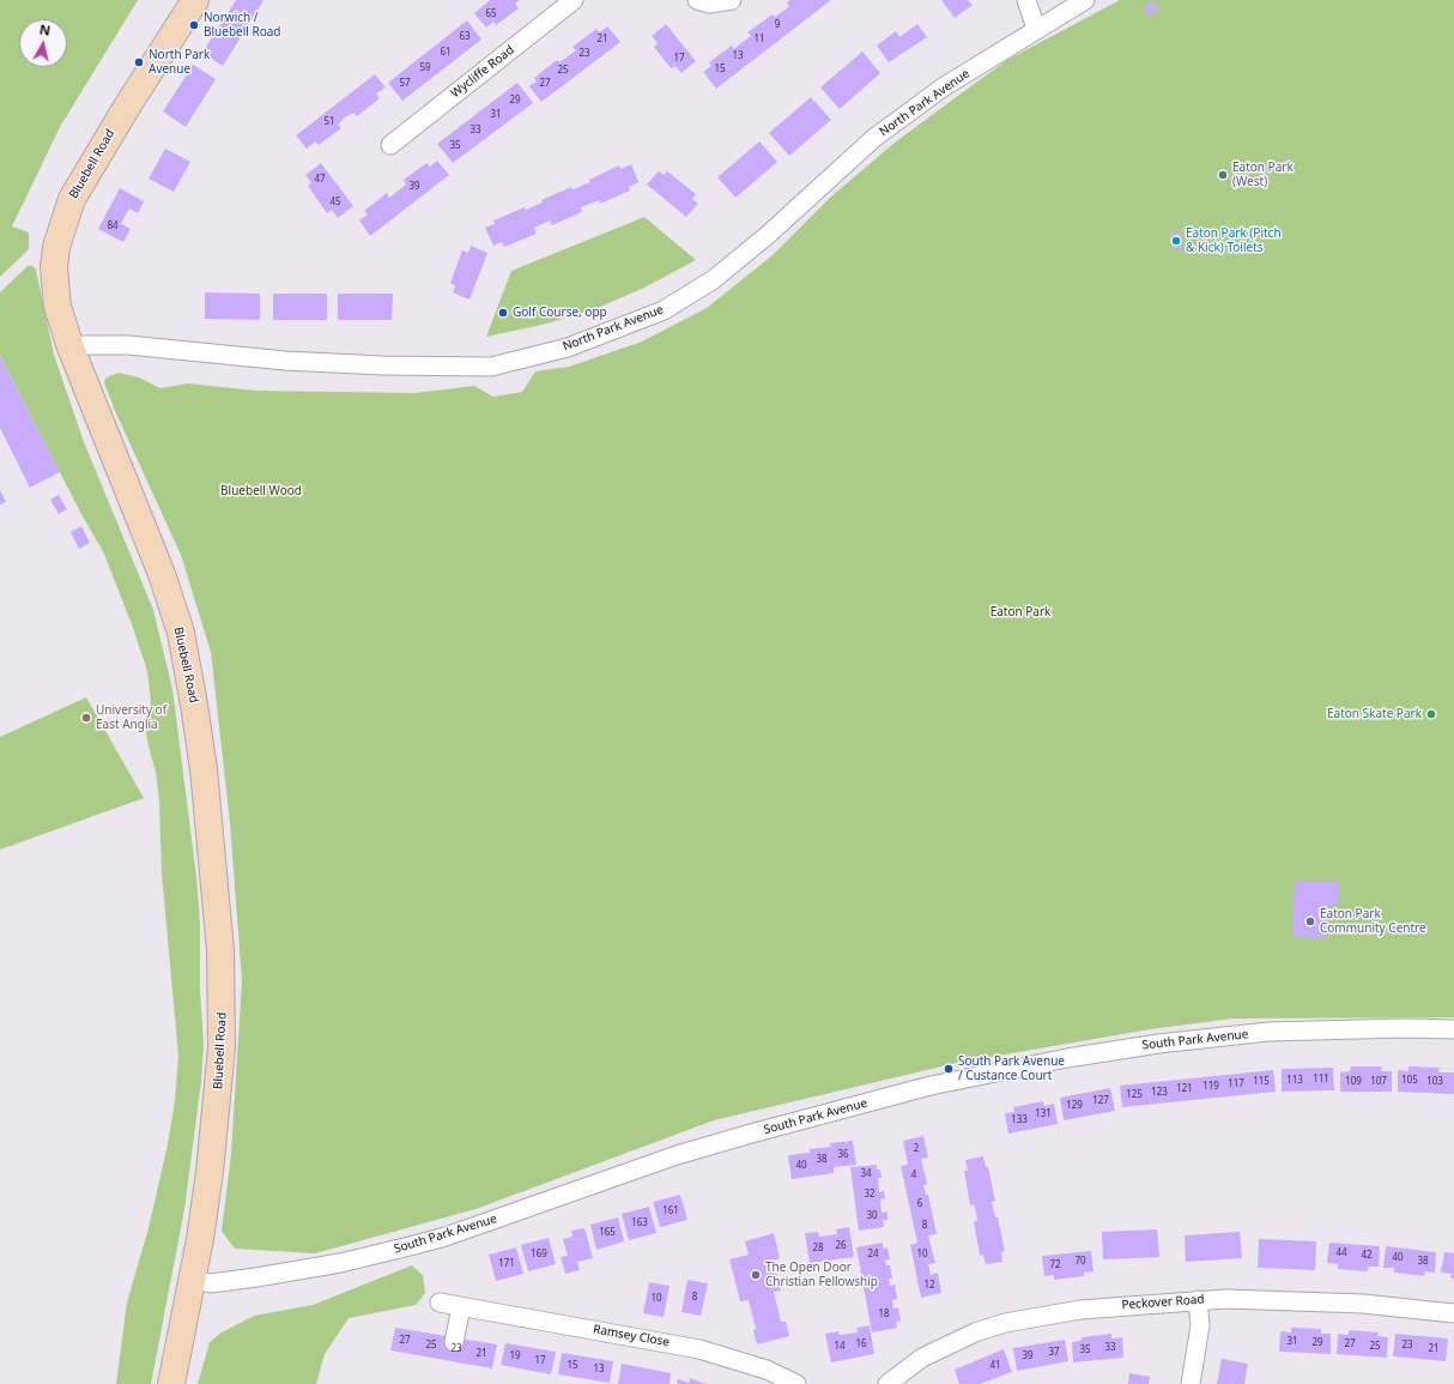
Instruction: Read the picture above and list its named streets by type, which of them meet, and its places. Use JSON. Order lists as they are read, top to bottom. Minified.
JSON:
{"streets":{"street":["Wycliffe Road","North Park Avenue","Bluebell Road","South Park Avenue","Peckover Road","Ramsey Close"]},"crossings":[["North Park Avenue","Bluebell Road"],["Bluebell Road","South Park Avenue"]],"parks":["Bluebell Wood","Eaton Park"],"places":["Norwich / Bluebell Road","North Park Avenue","Eaton Park (West)","Eaton Park (Pitch & Kick) Toilets","Golf Course, opp","Eaton Skate Park","University of East Anglia","Eaton Park Community Centre","South Park Avenue / Custance Court","The Open Door Christian Fellowship"],"house_numbers":["65","9","63","21","11","61","23","13","17","59","15","25","57","27","29","31","51","33","35","47","39","45","84","111","113","105","115","109","107","103","117","119","121","123","125","127","129","131","133","2","36","38","40","34","4","32","6","161","30","163","8","165","26","28","44","169","24","10","42","40","70","38","171","72","12","8","10","18","27","31","29","16","27","25","23","14","25","33","23","21","35","37","21","19","39","17","15","41","13"],"north":"top"}
